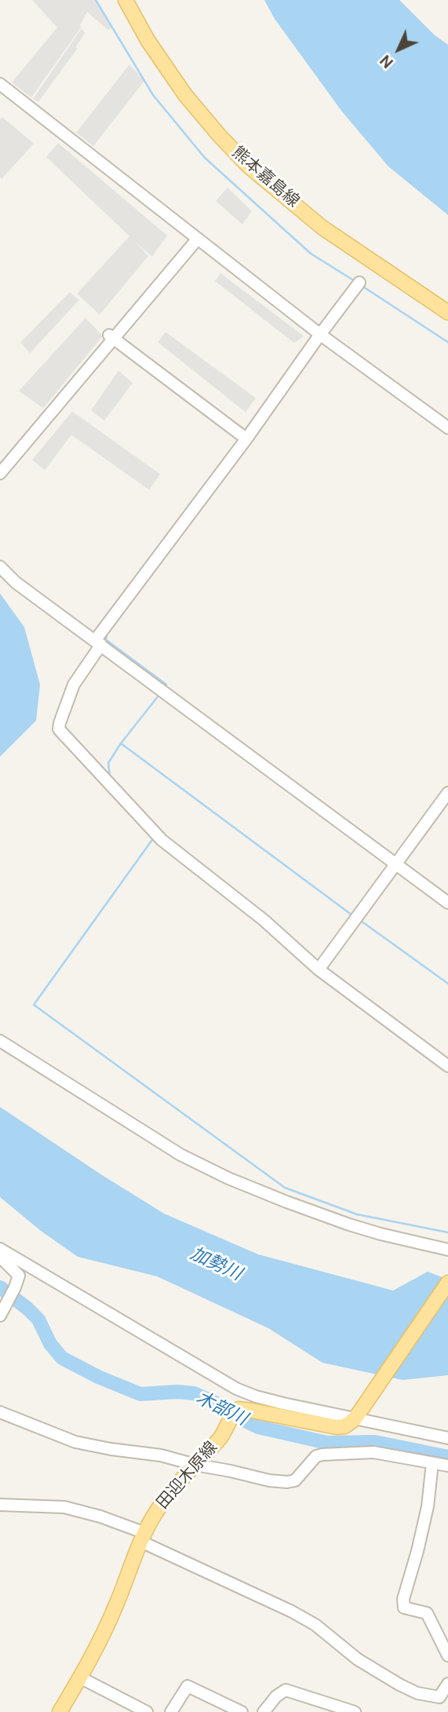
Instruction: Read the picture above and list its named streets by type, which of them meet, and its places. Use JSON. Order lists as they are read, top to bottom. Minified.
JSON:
{"streets":{"main road":["熊本嘉島線","田迎木原線"]},"water":["加勢川","木部川"],"north":"bottom left"}
